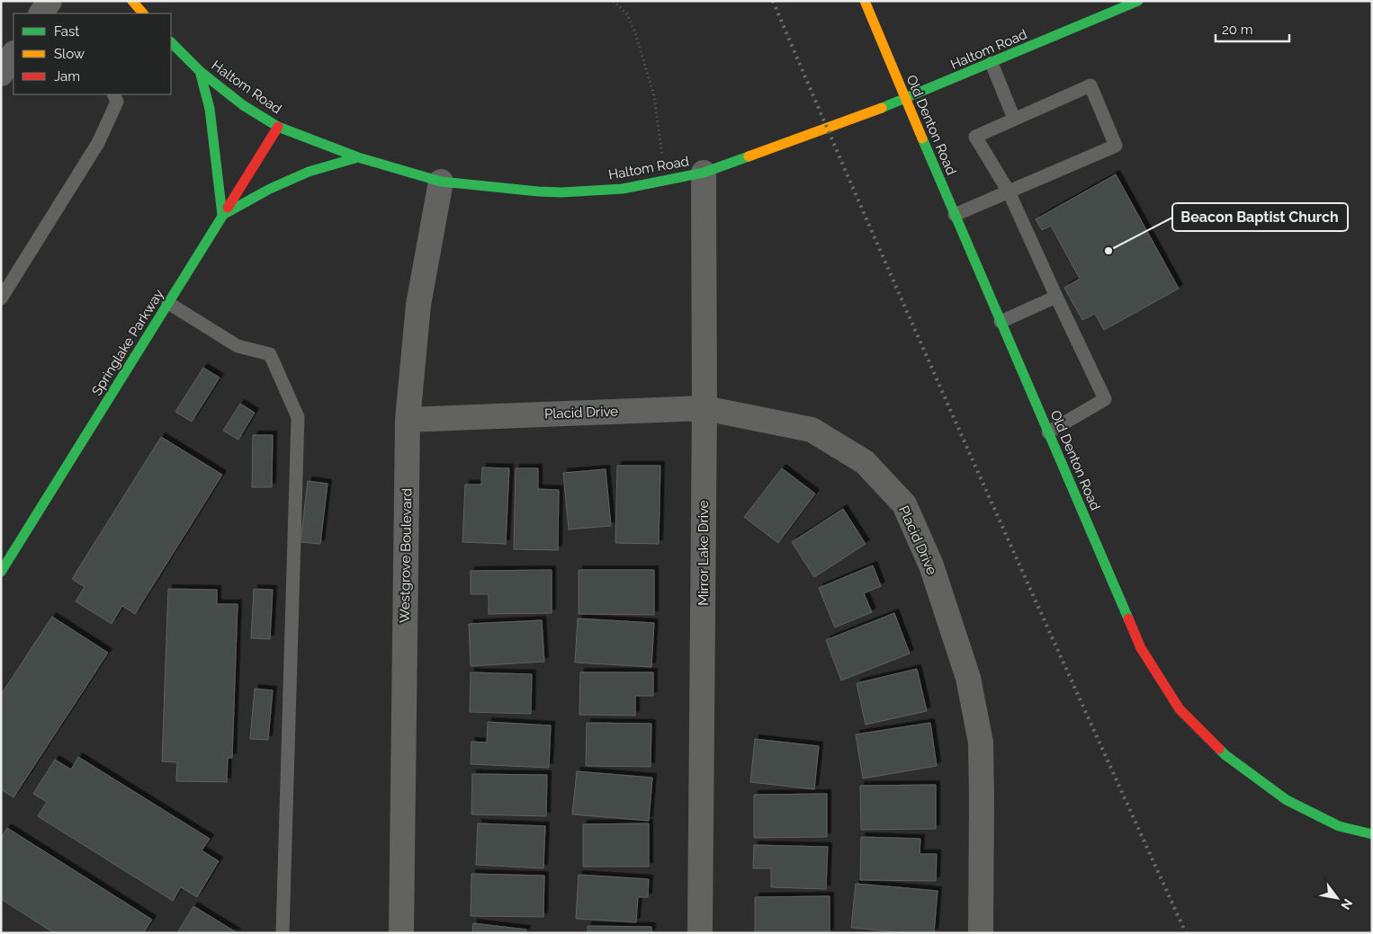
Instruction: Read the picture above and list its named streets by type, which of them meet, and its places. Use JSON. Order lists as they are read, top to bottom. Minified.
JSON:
{"streets":{"street":["Haltom Road","Old Denton Road","Springlake Parkway","Placid Drive","Mirror Lake Drive","Westgrove Boulevard"]},"crossings":[["Haltom Road","Old Denton Road"],["Haltom Road","Springlake Parkway"],["Haltom Road","Mirror Lake Drive"],["Haltom Road","Westgrove Boulevard"],["Placid Drive","Mirror Lake Drive"],["Placid Drive","Westgrove Boulevard"]],"places":["Beacon Baptist Church"],"legend":["Fast","Slow","Jam"],"scale_bar":"20 m","north":"bottom right"}
